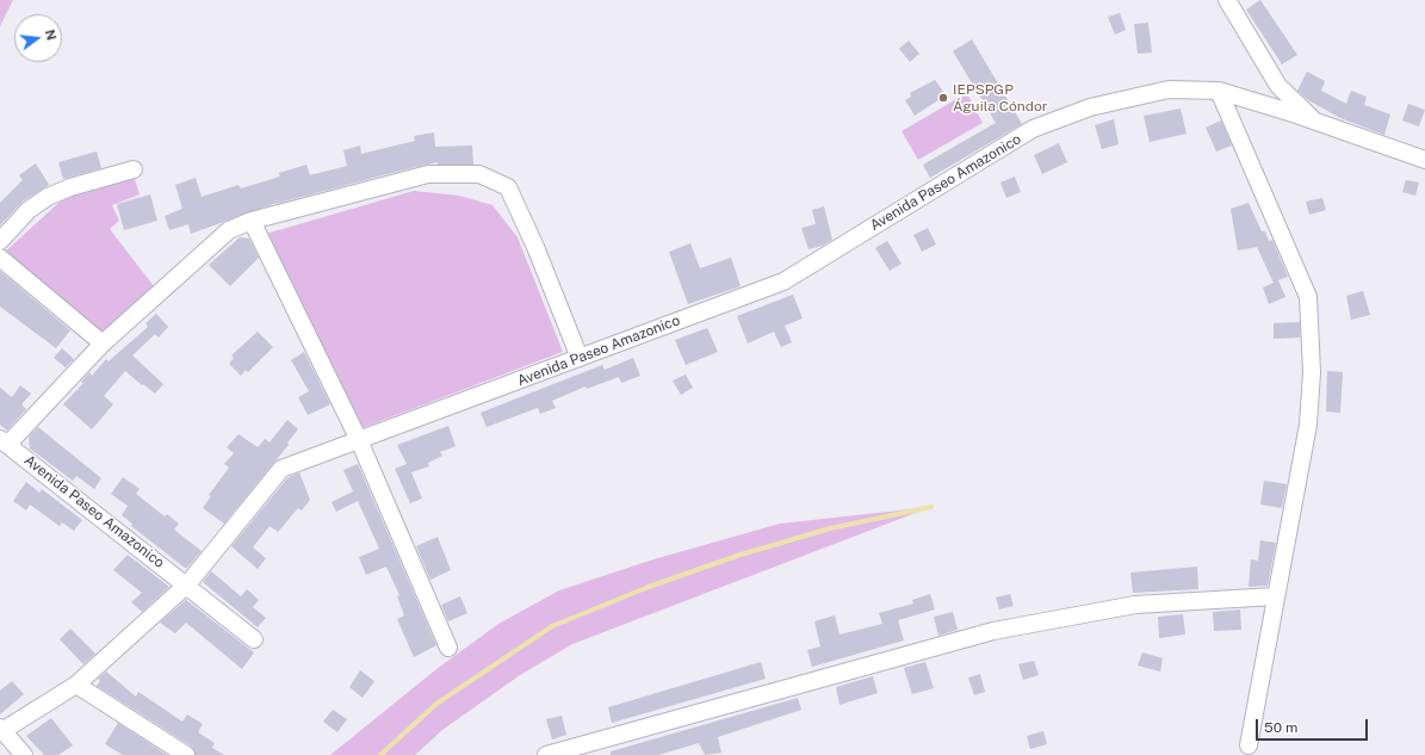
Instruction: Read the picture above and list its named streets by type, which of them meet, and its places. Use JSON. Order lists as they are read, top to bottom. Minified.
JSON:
{"streets":{"street":["Avenida Paseo Amazonico"]},"places":["IEPSPGP Águila Cóndor"],"scale_bar":"50 m","north":"right"}
